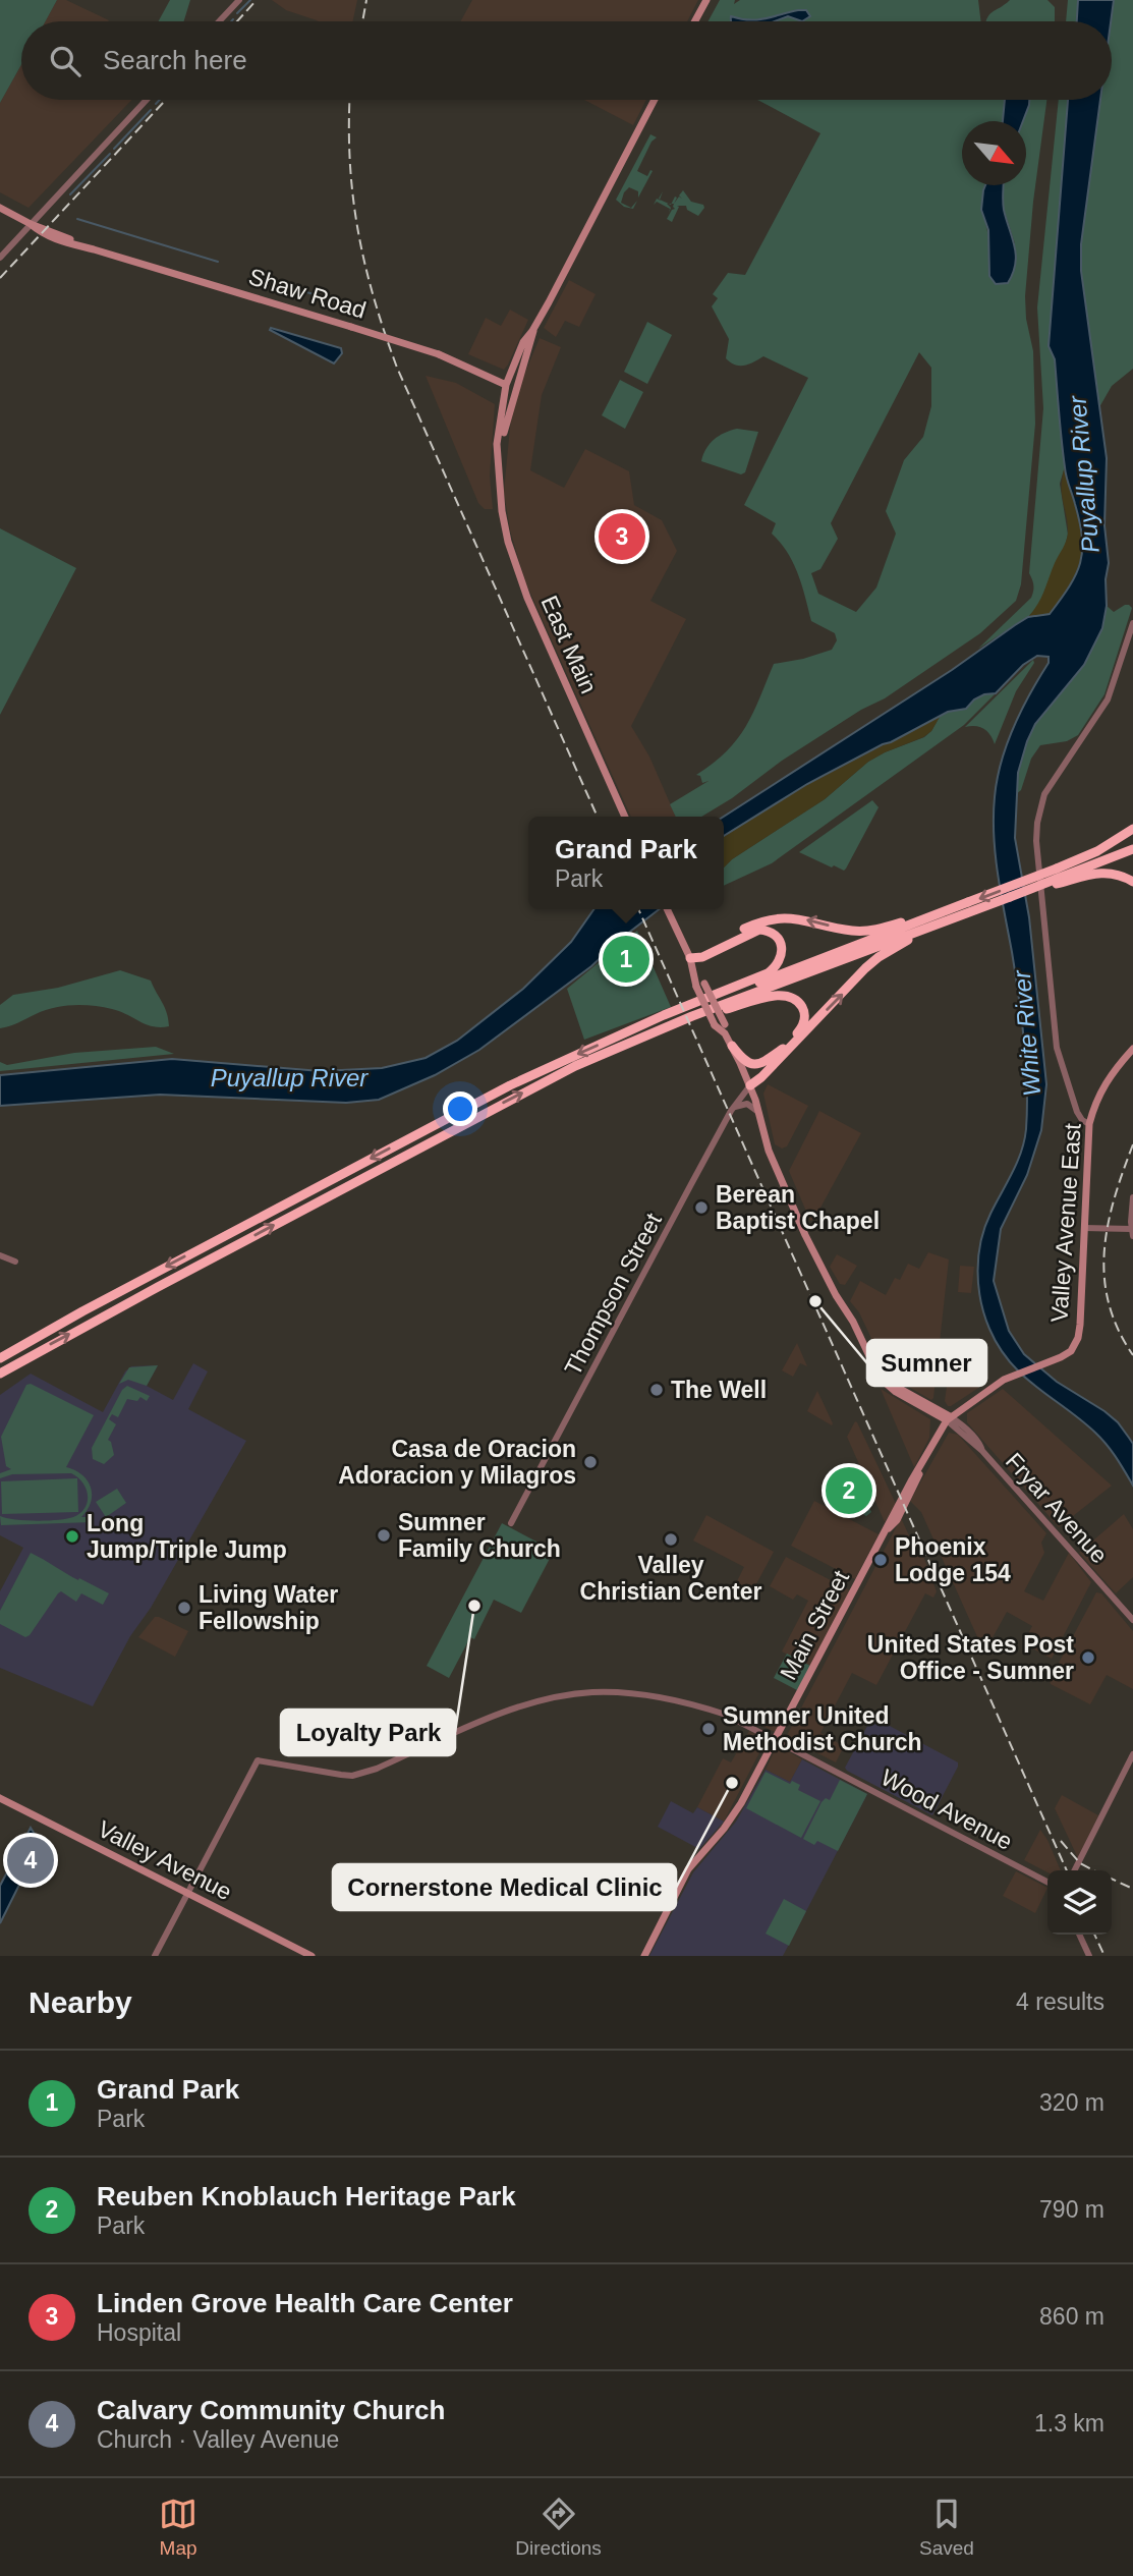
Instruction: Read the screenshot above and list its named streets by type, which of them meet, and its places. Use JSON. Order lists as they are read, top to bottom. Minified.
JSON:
{"streets":{"main road":["Shaw Road","East Main","Valley Avenue East","Main Street","Valley Avenue"],"street":["Thompson Street","Fryar Avenue","Wood Avenue"]},"crossings":[["Shaw Road","East Main"],["Valley Avenue East","Fryar Avenue"],["Valley Avenue East","Main Street"],["Fryar Avenue","Main Street"],["Main Street","Wood Avenue"],["Wood Avenue","Valley Avenue"]],"water":["Puyallup River","White River"],"places":["Berean Baptist Chapel","Sumner","The Well","Casa de Oracion Adoracion y Milagros","Sumner Family Church","Long Jump/Triple Jump","Valley Christian Center","Phoenix Lodge 154","Loyalty Park","Living Water Fellowship","United States Post Office - Sumner","Sumner United Methodist Church","Cornerstone Medical Clinic"],"north":"bottom right","page":{"search":"Search here","pins":["3","1","2","4"],"popup":["Grand Park","Park"],"heading":["Nearby","4 results"],"list":[{"mark":"1","name":"Grand Park","note":"Park","value":"320 m"},{"mark":"2","name":"Reuben Knoblauch Heritage Park","note":"Park","value":"790 m"},{"mark":"3","name":"Linden Grove Health Care Center","note":"Hospital","value":"860 m"},{"mark":"4","name":"Calvary Community Church","note":"Church · Valley Avenue","value":"1.3 km"}],"nav":["Map","Directions","Saved"]}}
